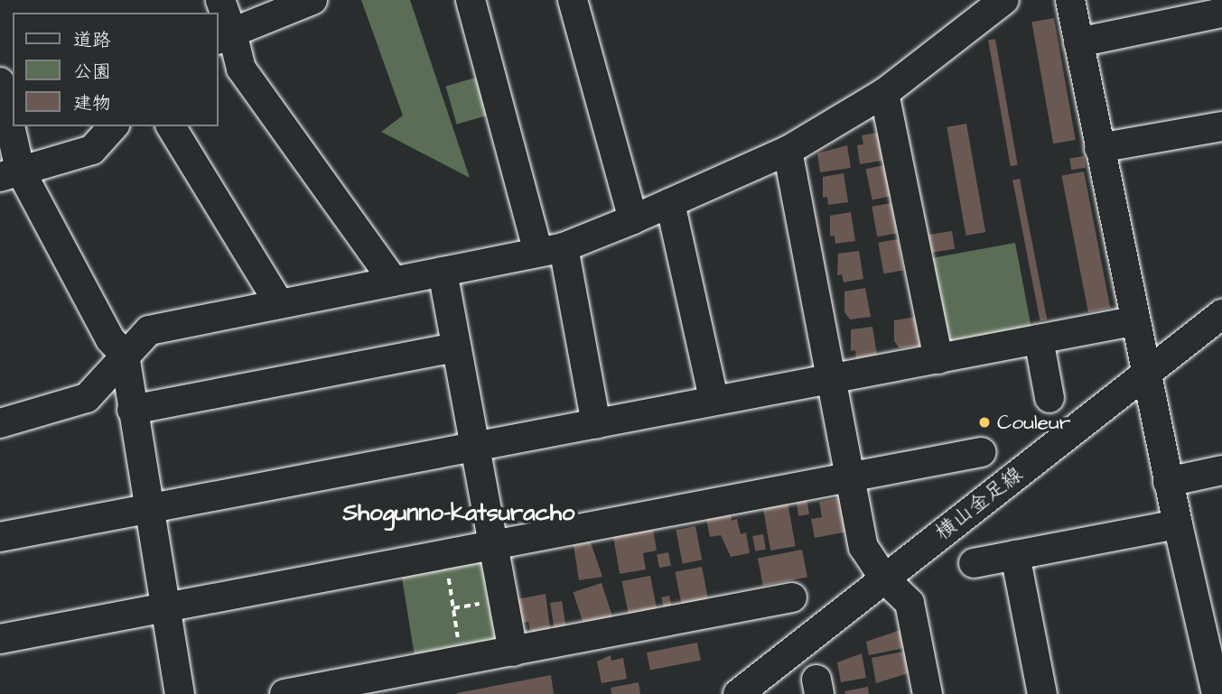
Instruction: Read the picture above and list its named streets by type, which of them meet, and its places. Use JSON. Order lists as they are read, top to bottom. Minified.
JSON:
{"streets":{"street":["横山金足線"]},"districts":["Shogunno-katsuracho"],"places":["Couleur"],"legend":["道路","公園","建物"]}
